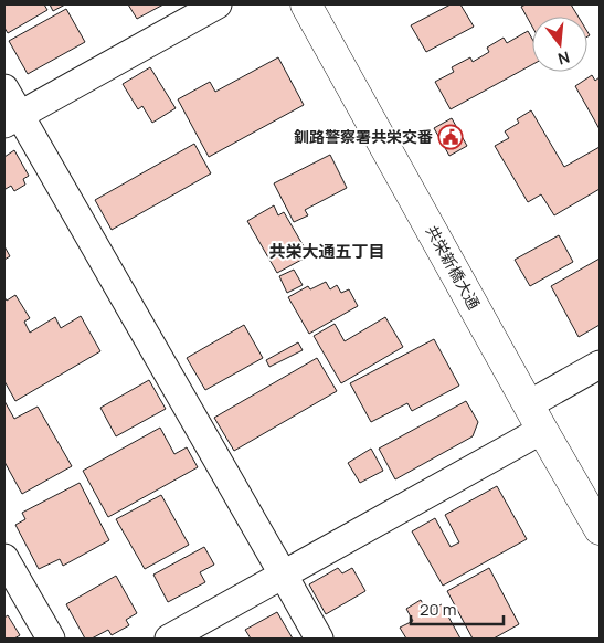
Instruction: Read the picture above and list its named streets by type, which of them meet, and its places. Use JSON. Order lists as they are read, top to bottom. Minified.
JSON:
{"streets":{"street":["共栄新橋大通"]},"districts":["共栄大通五丁目"],"places":{"public building":["釧路警察署共栄交番"]},"scale_bar":"20 m","north":"bottom"}
